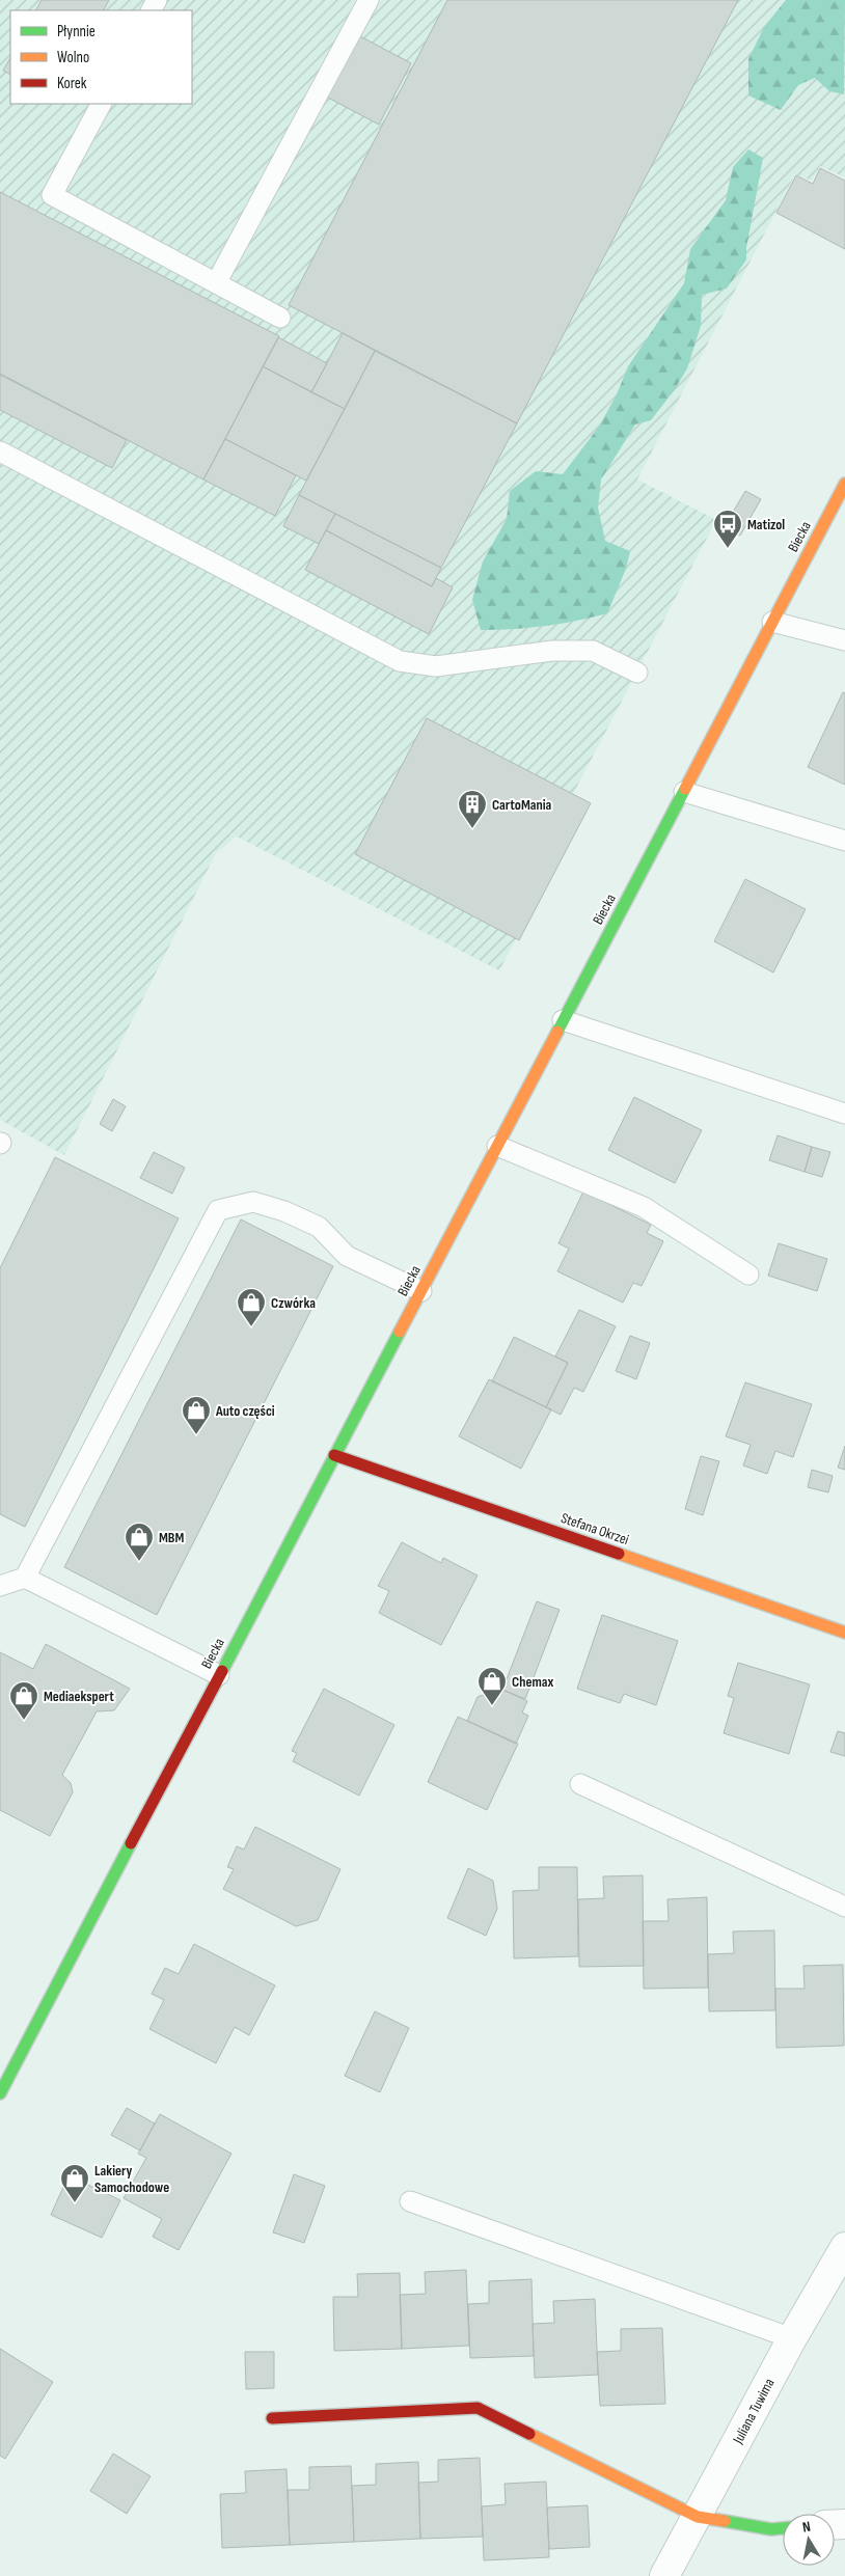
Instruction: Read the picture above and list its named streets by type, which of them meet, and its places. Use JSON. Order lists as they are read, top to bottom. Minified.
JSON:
{"streets":{"street":["Biecka","Stefana Okrzei","Juliana Tuwima"]},"crossings":[["Biecka","Stefana Okrzei"]],"places":{"bus stop":["Matizol"],"building":["CartoMania"],"shop":["Czwórka","Auto części","MBM","Chemax","Mediaekspert","Lakiery Samochodowe"]},"legend":["Płynnie","Wolno","Korek"],"north":"top"}
